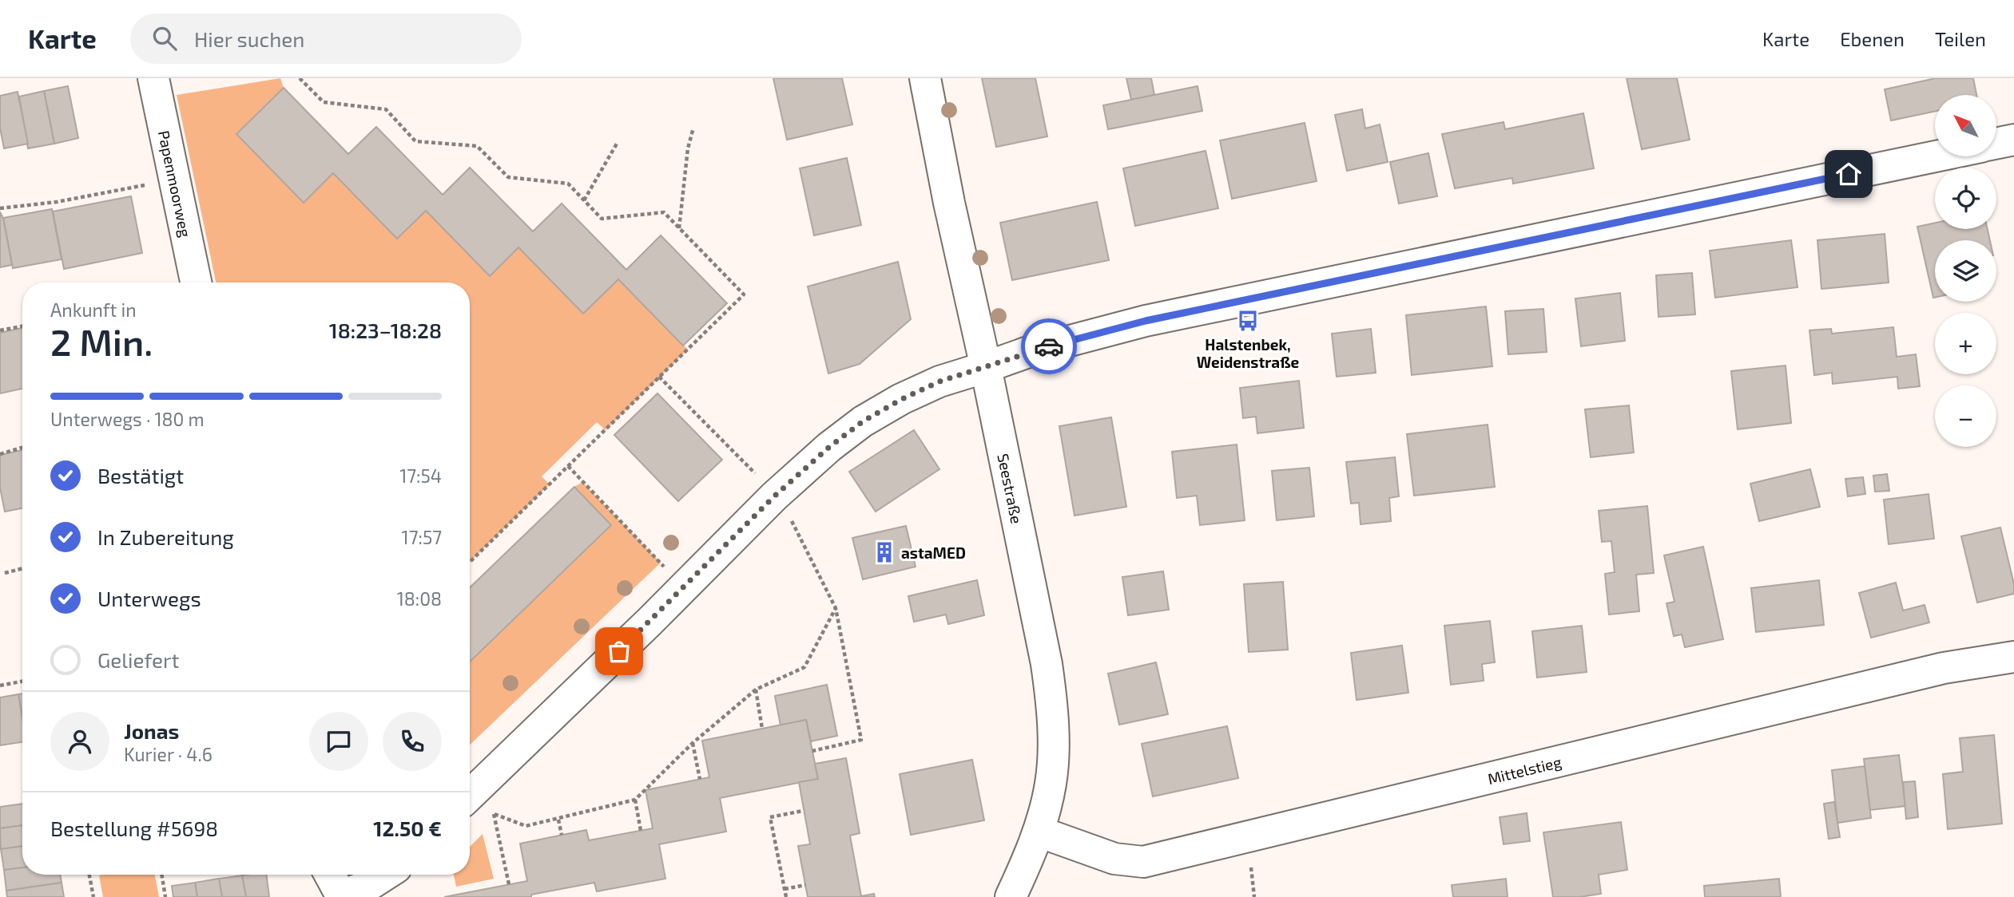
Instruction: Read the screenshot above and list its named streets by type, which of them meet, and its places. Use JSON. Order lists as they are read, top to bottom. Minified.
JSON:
{"streets":{"street":["Papenmoorweg","Seestraße","Mittelstieg"]},"crossings":[["Seestraße","Mittelstieg"]],"places":{"bus stop":["Halstenbek, Weidenstraße"],"building":["astaMED"]},"north":"top left","page":{"header":"Karte","search":"Hier suchen","nav":["Karte","Ebenen","Teilen"],"map_buttons":["+","−"],"heading":["2 Min.","Ankunft in","18:23–18:28"],"panel":["Jonas","Kurier · 4.6","Bestellung #5698","12.50 €"],"bar":"Unterwegs · 180 m","list":[["Bestätigt","17:54"],["In Zubereitung","17:57"],["Unterwegs","18:08"],"Geliefert"]}}
